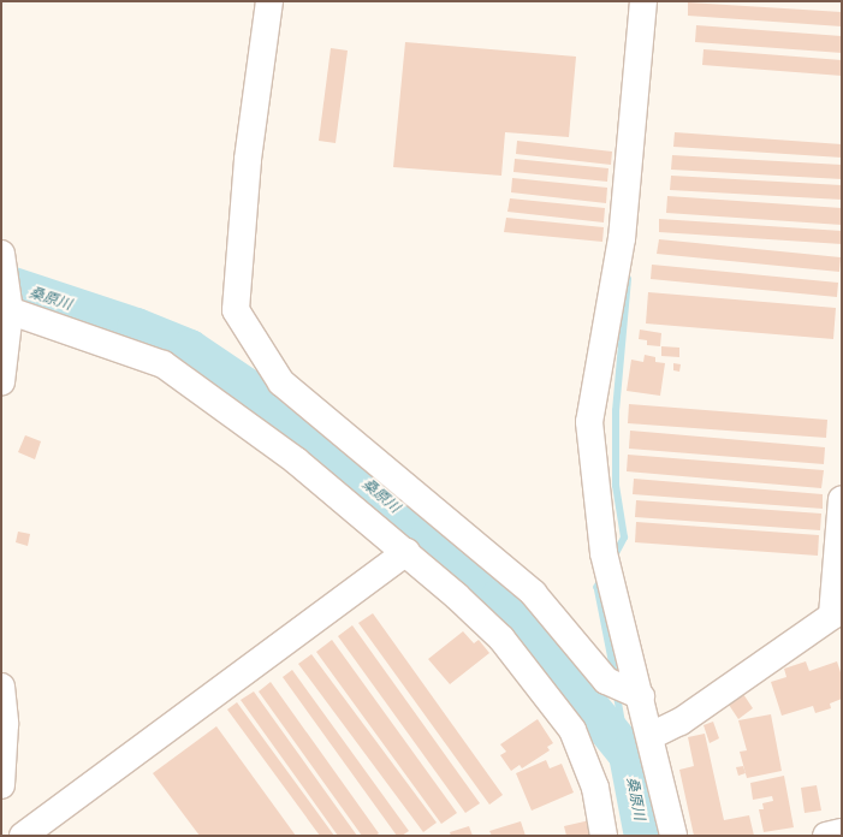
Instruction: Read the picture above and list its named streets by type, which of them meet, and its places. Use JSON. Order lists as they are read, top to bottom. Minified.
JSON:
{"water":["桑原川"]}
